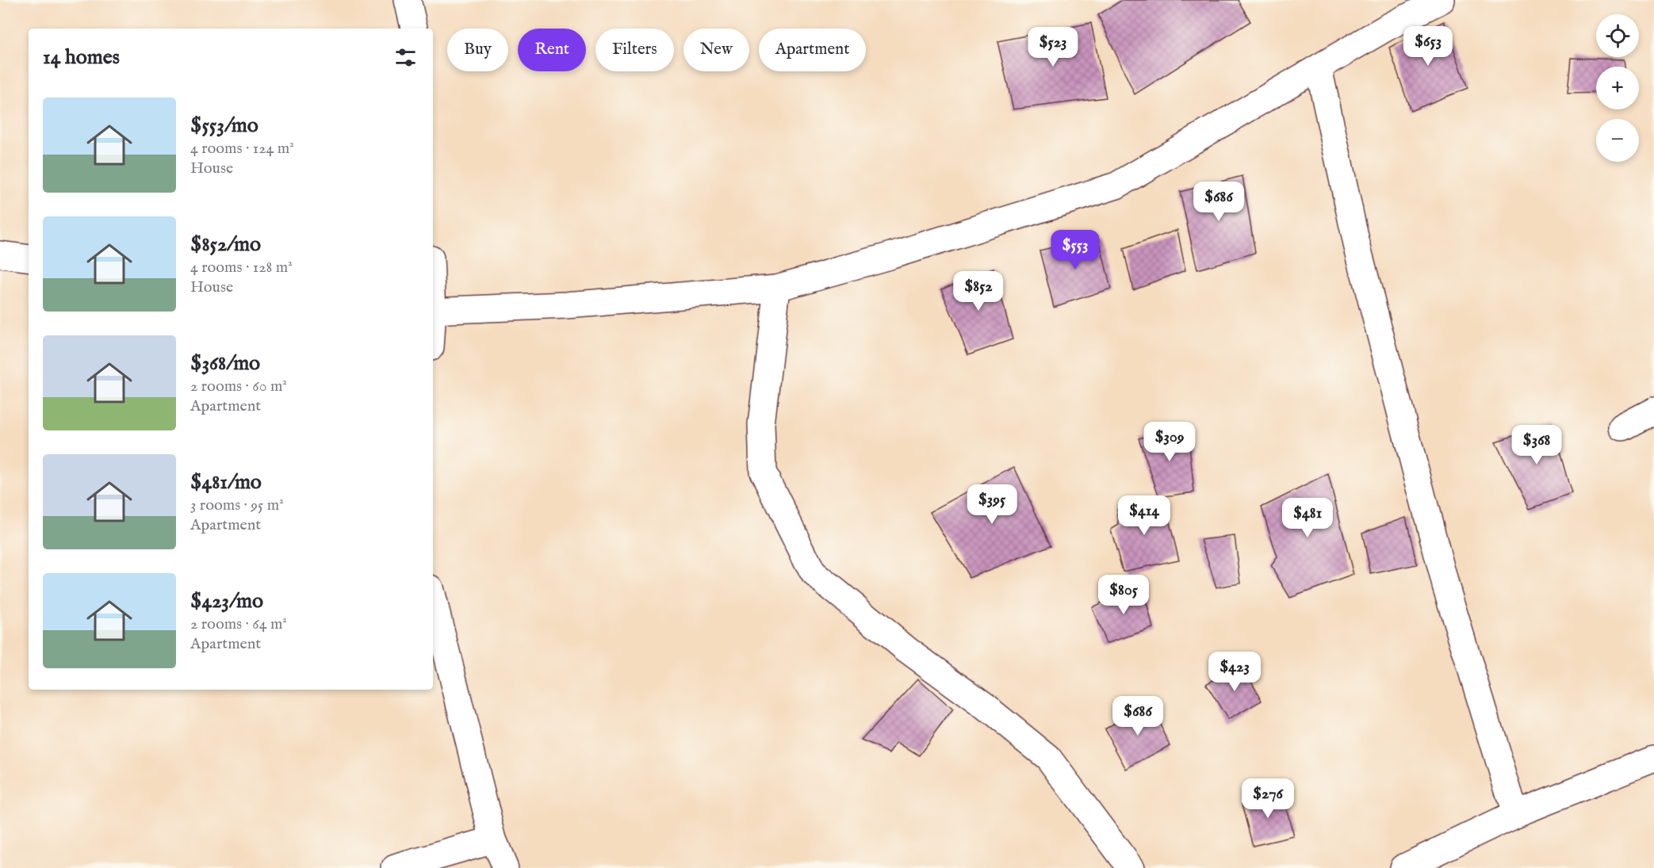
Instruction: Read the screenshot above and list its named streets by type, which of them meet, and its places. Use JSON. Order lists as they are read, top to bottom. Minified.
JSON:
{"page":{"map_buttons":["+","−"],"price":["$653","$523","$686","$553","$852","$309","$368","$395","$414","$481","$805","$423","$686","$276"],"chip":["Buy","Rent","Filters","New","Apartment"],"heading":"14 homes","list":[{"name":"$553/mo","note":"4 rooms · 124 m² · House"},{"name":"$852/mo","note":"4 rooms · 128 m² · House"},{"name":"$368/mo","note":"2 rooms · 60 m² · Apartment"},{"name":"$481/mo","note":"3 rooms · 95 m² · Apartment"},{"name":"$423/mo","note":"2 rooms · 64 m² · Apartment"}]}}
